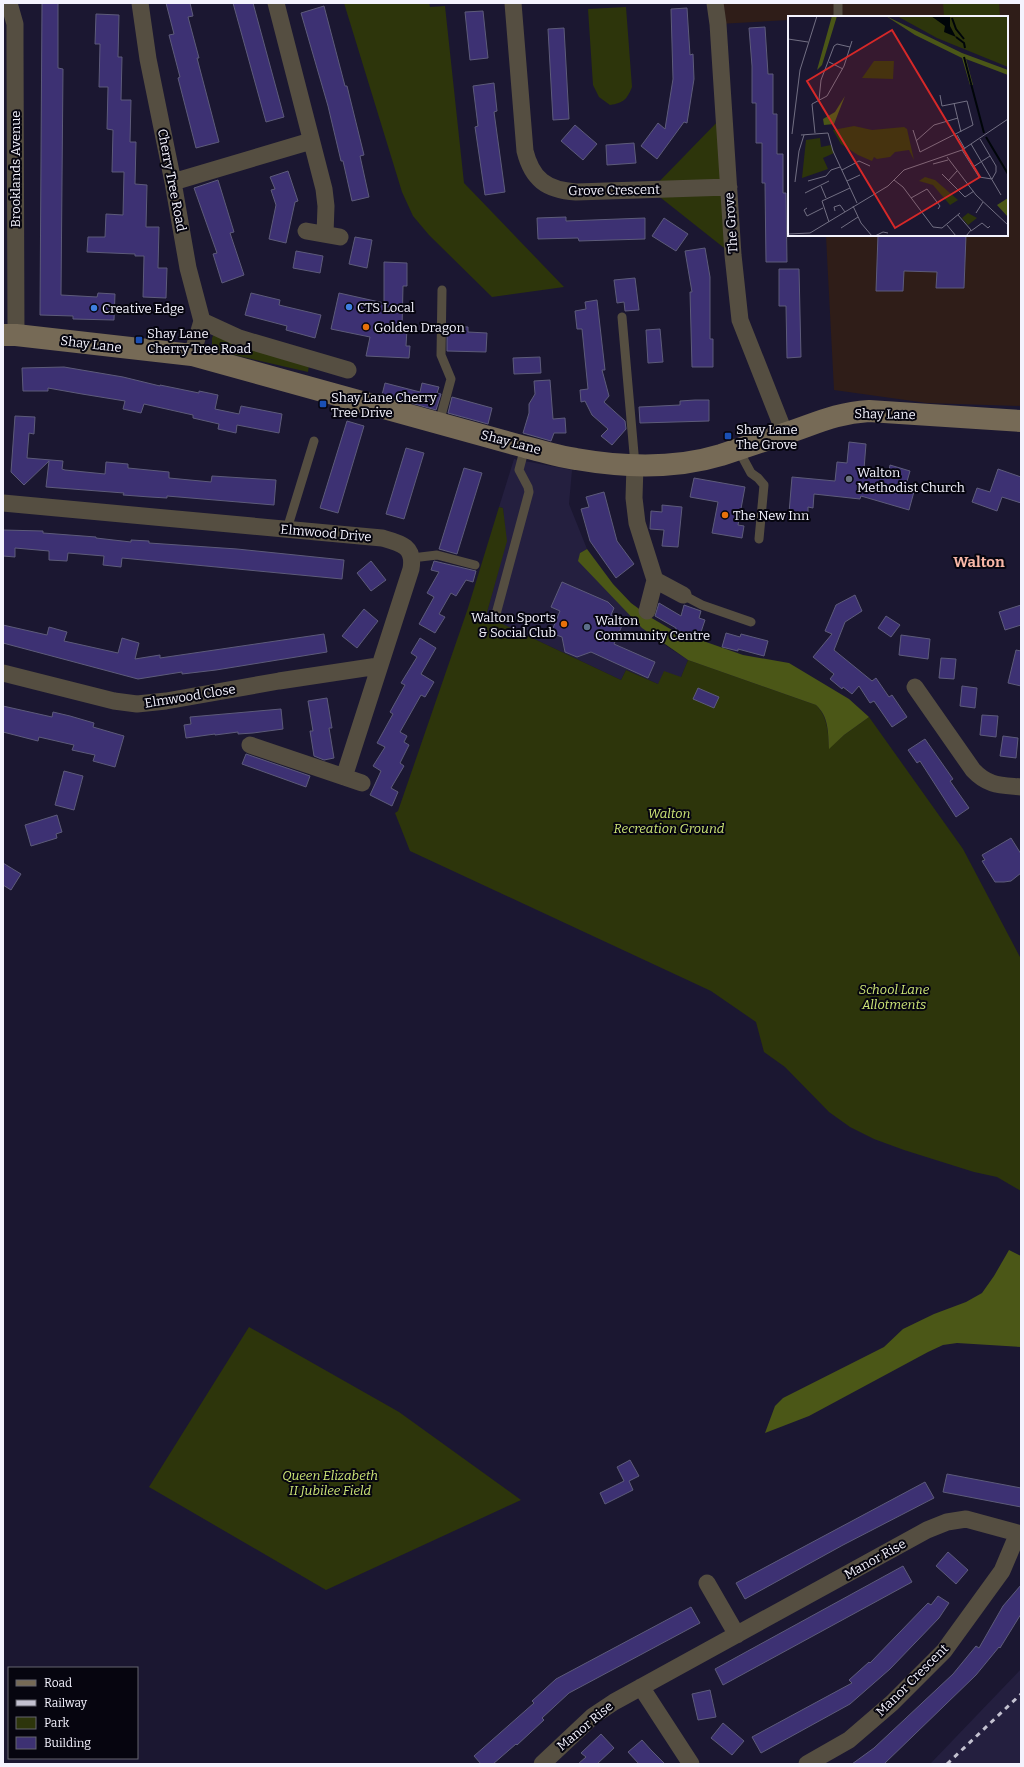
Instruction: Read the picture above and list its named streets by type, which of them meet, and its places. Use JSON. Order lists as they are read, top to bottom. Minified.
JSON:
{"streets":{"main road":["Shay Lane"],"street":["Brooklands Avenue","Cherry Tree Road","Grove Crescent","The Grove","Elmwood Drive","Elmwood Close","Manor Rise","Manor Crescent"]},"crossings":[["Brooklands Avenue","Shay Lane"],["Grove Crescent","The Grove"],["The Grove","Shay Lane"],["Manor Rise","Manor Crescent"]],"districts":["Walton"],"parks":["Walton Recreation Ground","School Lane Allotments","Queen Elizabeth II Jubilee Field"],"places":{"other":["CTS Local","Creative Edge","Golden Dragon","Walton Methodist Church","The New Inn","Walton Sports & Social Club","Walton Community Centre"],"transit":["Shay Lane Cherry Tree Road","Shay Lane Cherry Tree Drive","Shay Lane The Grove"]},"legend":["Road","Railway","Park","Building"]}
